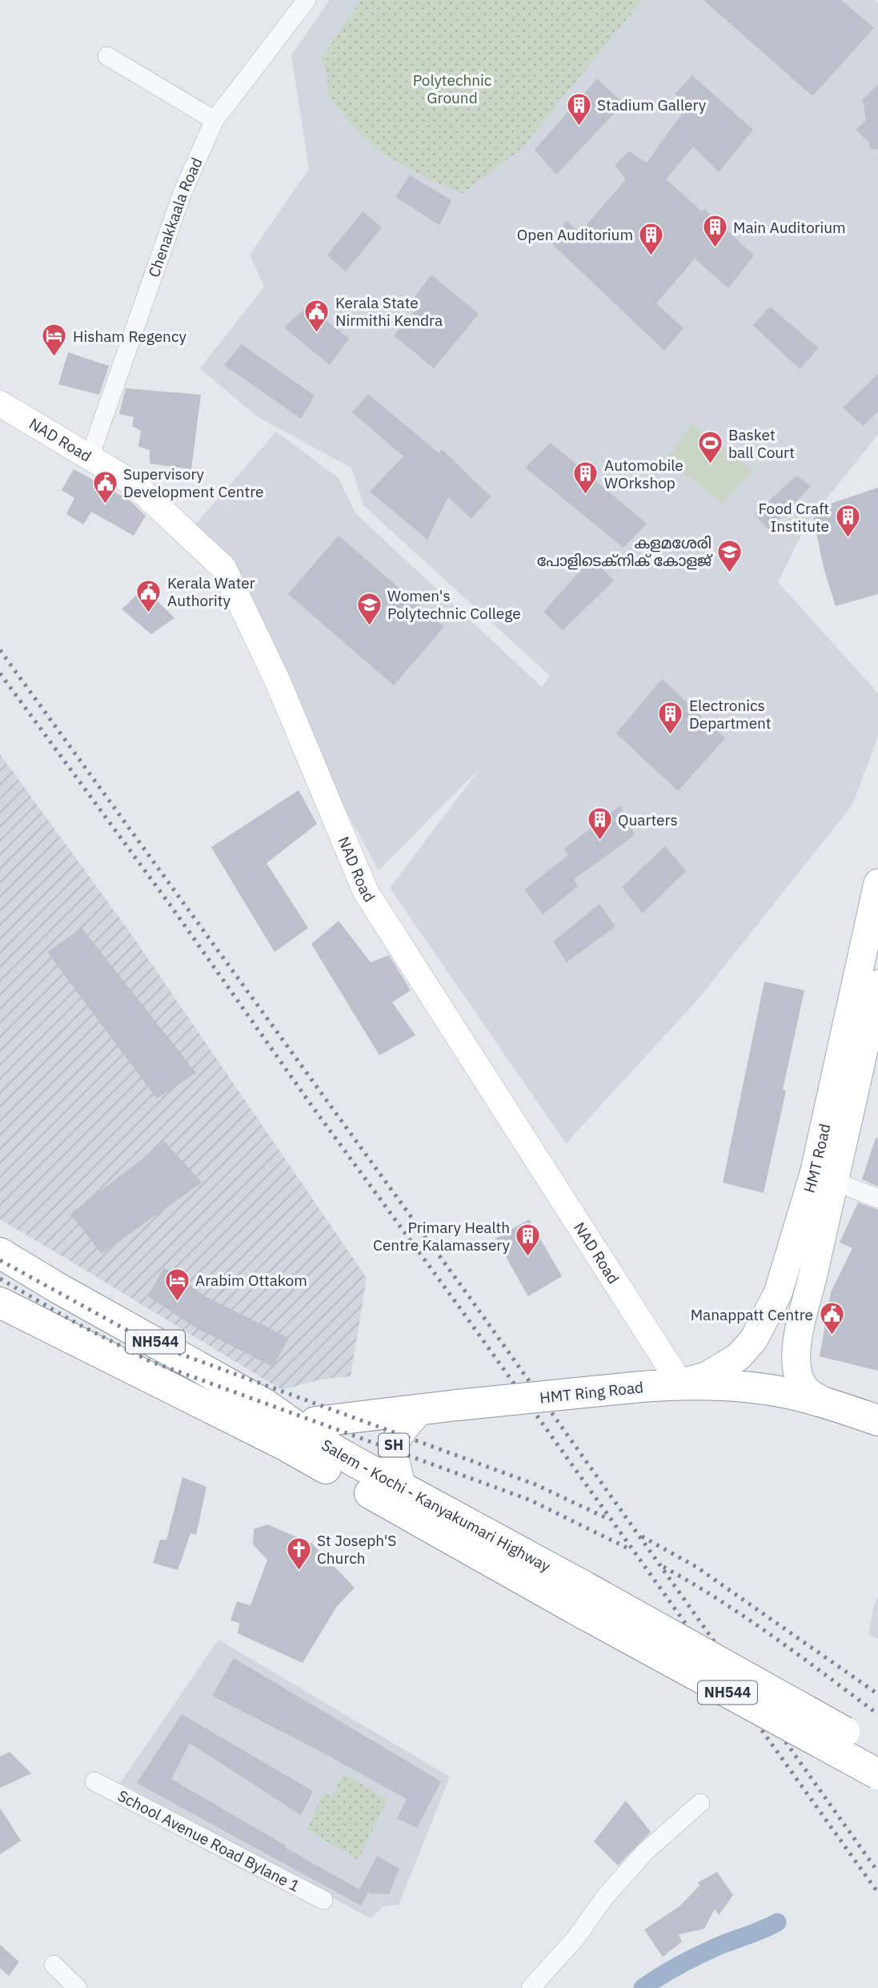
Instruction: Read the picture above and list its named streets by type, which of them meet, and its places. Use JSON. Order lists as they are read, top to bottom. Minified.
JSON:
{"streets":{"highway":["NH544","HMT Ring Road","Salem - Kochi - Kanyakumari Highway"],"main road":["HMT Road","SH"],"street":["Chenakkaala Road","NAD Road","School Avenue Road Bylane 1"]},"crossings":[["Chenakkaala Road","NAD Road"],["NAD Road","HMT Road"],["NAD Road","HMT Ring Road"],["HMT Road","HMT Ring Road"],["NH544","Salem - Kochi - Kanyakumari Highway"],["HMT Ring Road","SH"],["HMT Ring Road","Salem - Kochi - Kanyakumari Highway"],["SH","Salem - Kochi - Kanyakumari Highway"]],"parks":["Polytechnic Ground"],"places":{"building":["Stadium Gallery","Main Auditorium","Open Auditorium","Automobile WOrkshop","Food Craft Institute","Electronics Department","Quarters","Primary Health Centre Kalamassery"],"public building":["Kerala State Nirmithi Kendra","Supervisory Development Centre","Kerala Water Authority","Manappatt Centre"],"hotel":["Hisham Regency","Arabim Ottakom"],"sports":["Basket ball Court"],"school or university":["കളമശേരി പോളിടെക്നിക് കോളജ്","Women's Polytechnic College"],"church":["St Joseph'S Church"]}}
